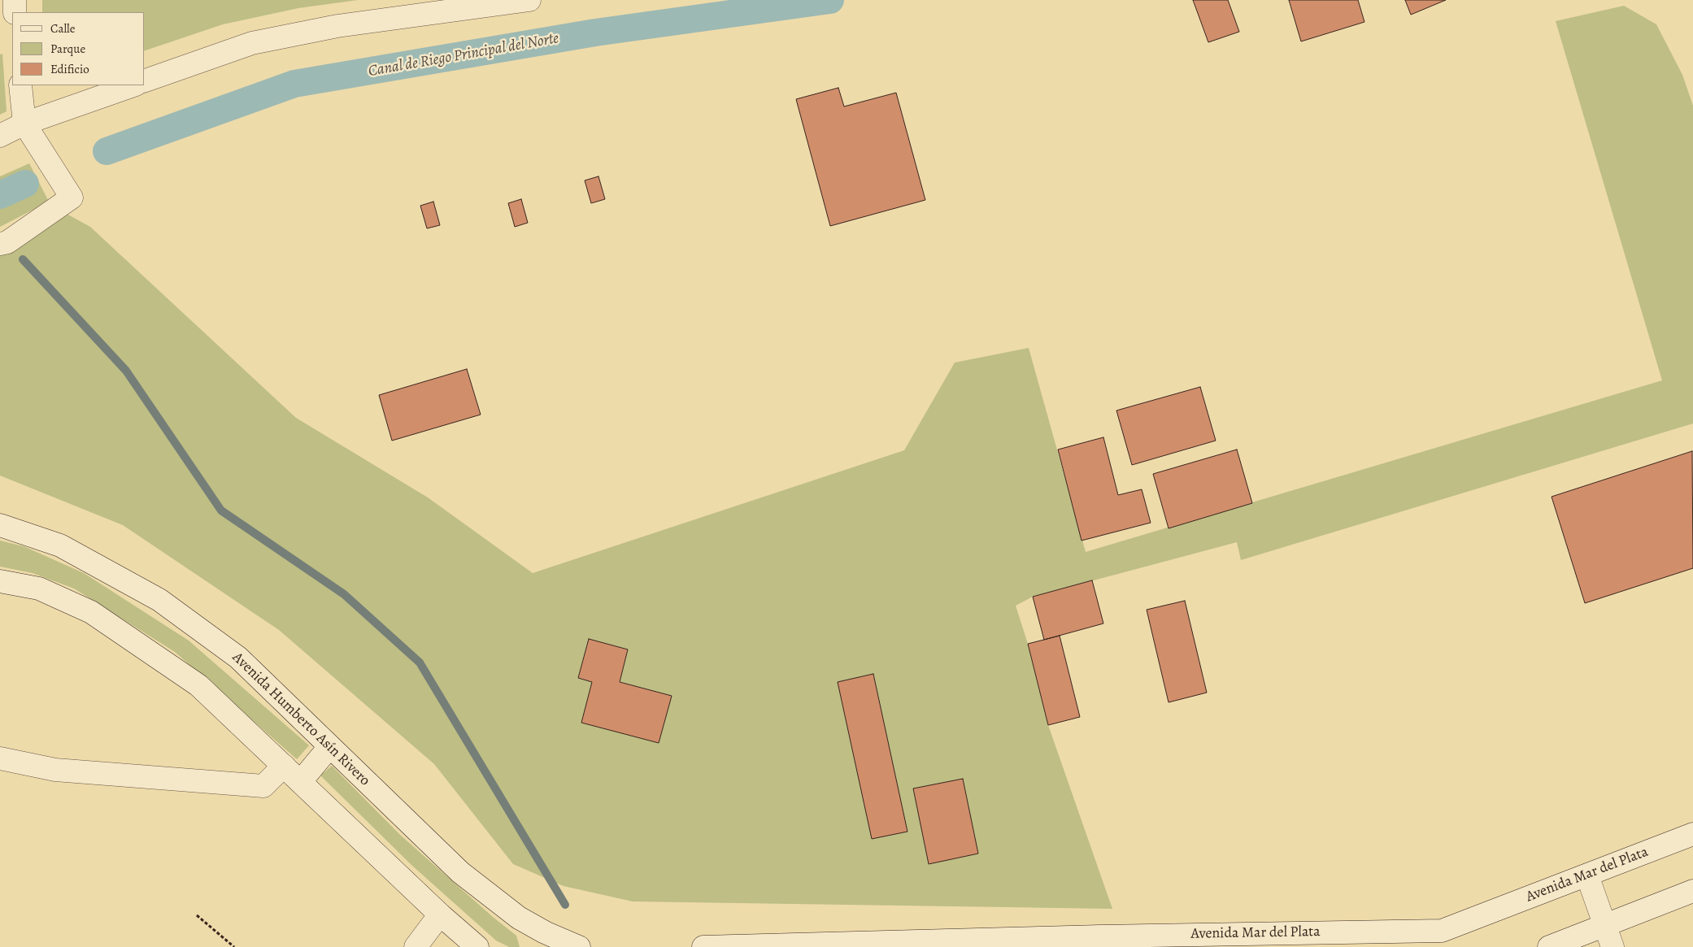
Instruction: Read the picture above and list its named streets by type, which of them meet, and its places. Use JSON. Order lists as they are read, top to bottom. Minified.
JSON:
{"streets":{"street":["Avenida Humberto Asín Rivero","Avenida Mar del Plata"]},"water":["Canal de Riego Principal del Norte"],"legend":["Calle","Parque","Edificio"]}
